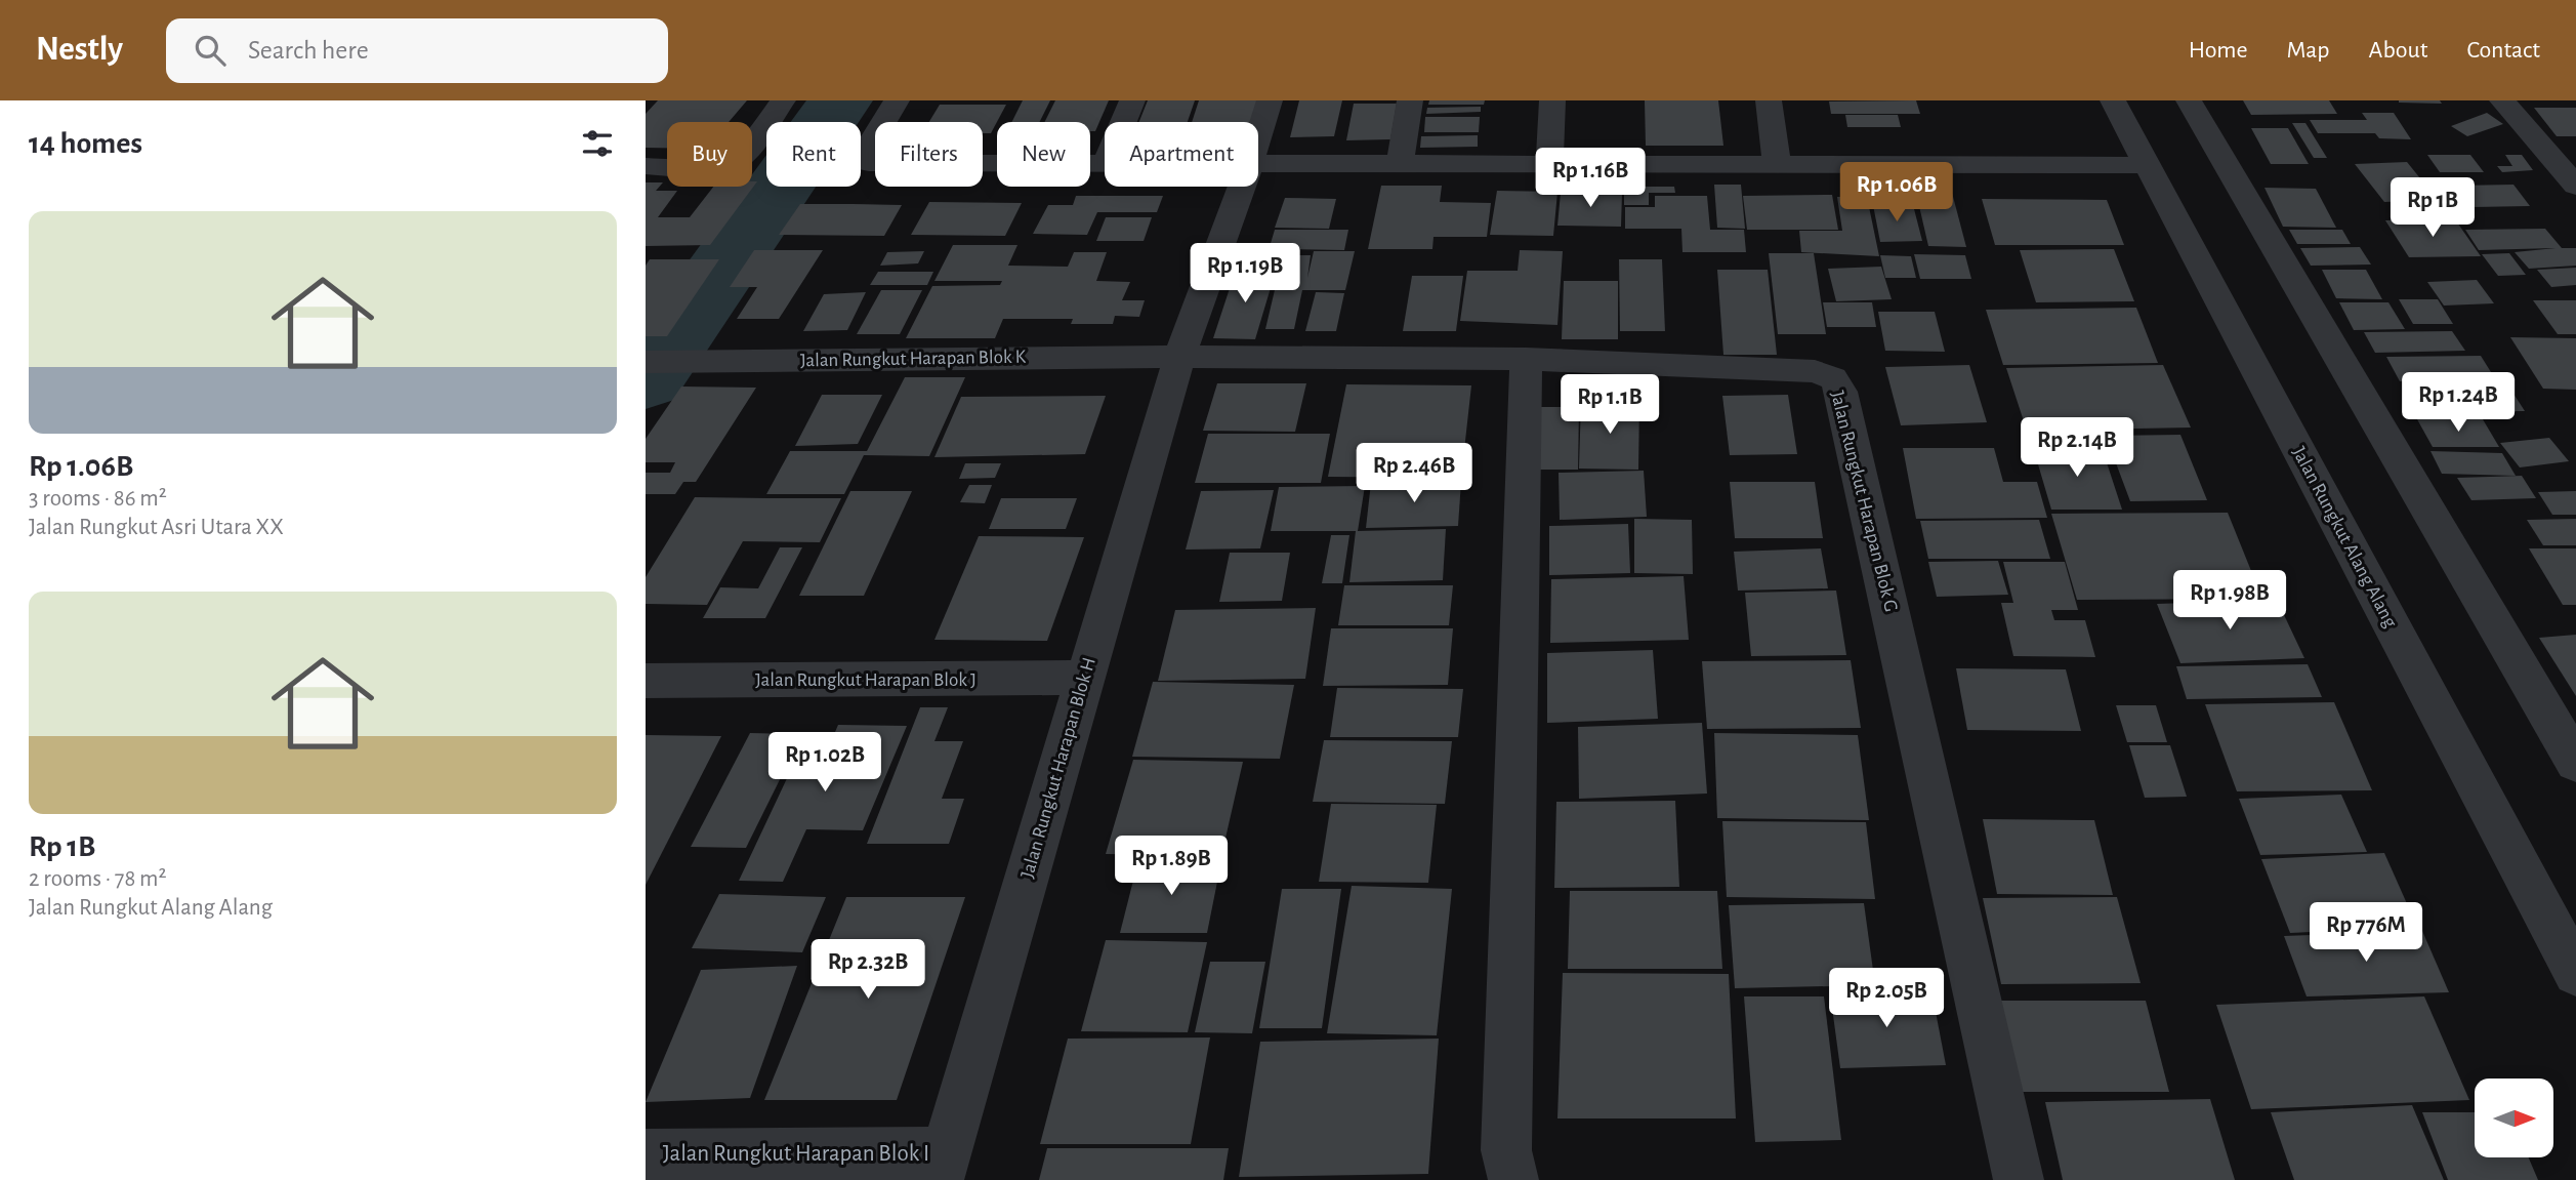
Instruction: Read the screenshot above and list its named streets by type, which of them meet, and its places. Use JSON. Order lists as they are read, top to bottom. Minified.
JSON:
{"streets":{"street":["Jalan Rungkut Harapan Blok K","Jalan Rungkut Harapan Blok G","Jalan Rungkut Alang Alang","Jalan Rungkut Harapan Blok J","Jalan Rungkut Harapan Blok H","Jalan Rungkut Harapan Blok I"]},"crossings":[["Jalan Rungkut Harapan Blok K","Jalan Rungkut Harapan Blok G"],["Jalan Rungkut Harapan Blok K","Jalan Rungkut Harapan Blok H"],["Jalan Rungkut Harapan Blok G","Jalan Rungkut Harapan Blok H"],["Jalan Rungkut Harapan Blok J","Jalan Rungkut Harapan Blok H"],["Jalan Rungkut Harapan Blok H","Jalan Rungkut Harapan Blok I"]],"north":"right","page":{"header":"Nestly","search":"Search here","nav":["Home","Map","About","Contact"],"heading":"14 homes","chip":["Buy","Rent","Filters","New","Apartment"],"price":["Rp 1.16B","Rp 1.06B","Rp 1B","Rp 1.19B","Rp 1.24B","Rp 1.1B","Rp 2.14B","Rp 2.46B","Rp 1.98B","Rp 1.02B","Rp 1.89B","Rp 776M","Rp 2.32B","Rp 2.05B"],"list":[{"name":"Rp 1.06B","note":"3 rooms · 86 m² · Jalan Rungkut Asri Utara XX"},{"name":"Rp 1B","note":"2 rooms · 78 m² · Jalan Rungkut Alang Alang"}]}}
